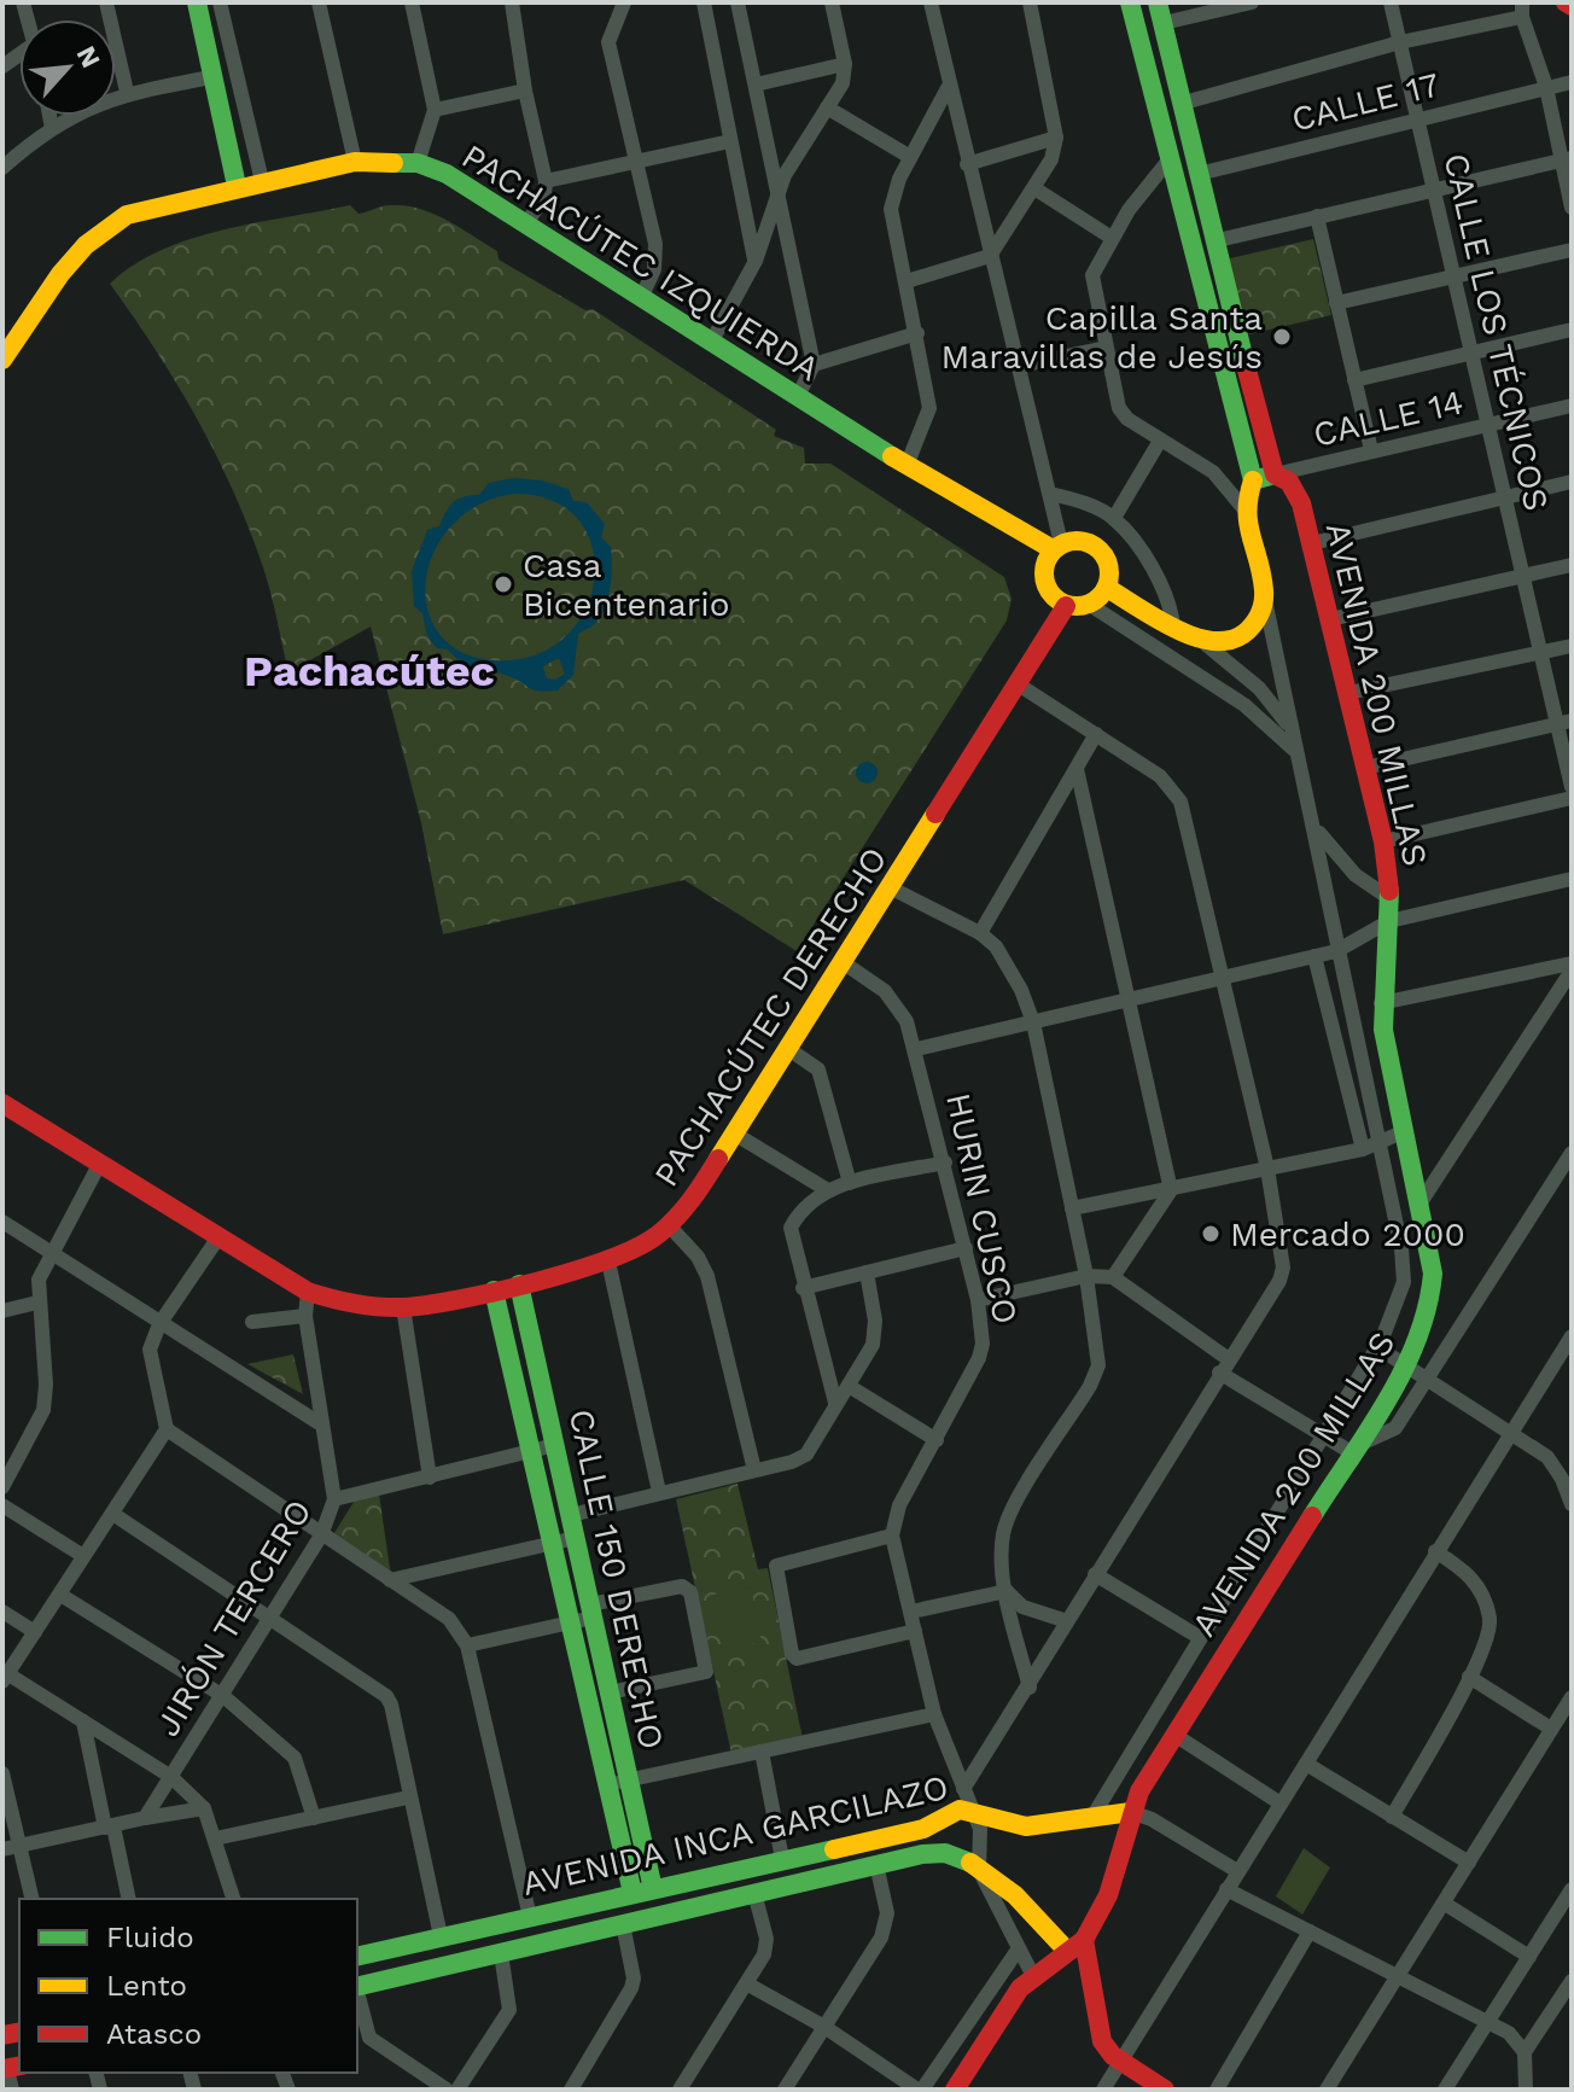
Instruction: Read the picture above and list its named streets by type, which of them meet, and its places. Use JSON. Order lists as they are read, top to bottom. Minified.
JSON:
{"streets":{"street":["CALLE 17","PACHACÚTEC IZQUIERDA","CALLE LOS TÉCNICOS","CALLE 14","AVENIDA 200 MILLAS","PACHACÚTEC DERECHO","HURIN CUSCO","CALLE 150 DERECHO","JIRÓN TERCERO","AVENIDA INCA GARCILAZO"]},"crossings":[["CALLE 17","CALLE LOS TÉCNICOS"],["CALLE 17","AVENIDA 200 MILLAS"],["PACHACÚTEC IZQUIERDA","PACHACÚTEC DERECHO"],["CALLE LOS TÉCNICOS","CALLE 14"],["CALLE 14","AVENIDA 200 MILLAS"],["AVENIDA 200 MILLAS","AVENIDA INCA GARCILAZO"],["PACHACÚTEC DERECHO","HURIN CUSCO"],["PACHACÚTEC DERECHO","CALLE 150 DERECHO"],["PACHACÚTEC DERECHO","JIRÓN TERCERO"],["CALLE 150 DERECHO","AVENIDA INCA GARCILAZO"]],"districts":["Pachacútec"],"places":["Capilla Santa Maravillas de Jesús","Casa Bicentenario","Mercado 2000"],"legend":["Fluido","Lento","Atasco"],"north":"top right"}
